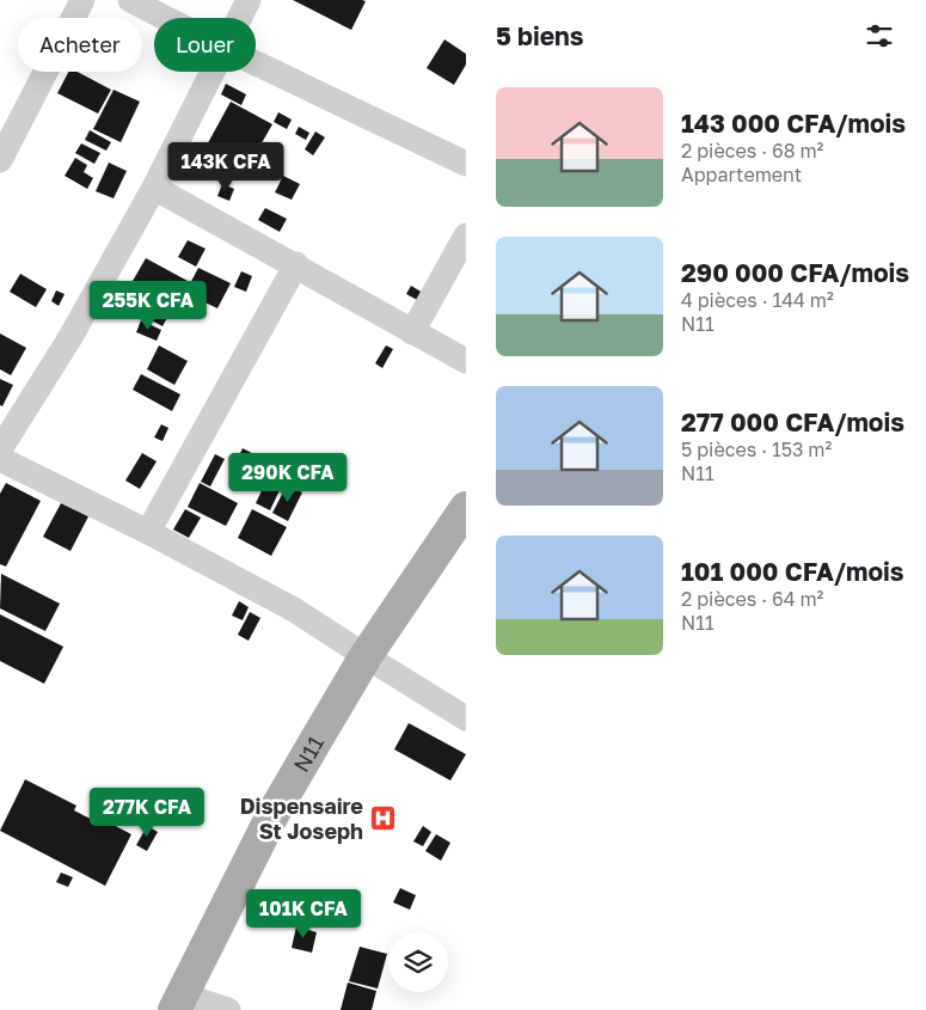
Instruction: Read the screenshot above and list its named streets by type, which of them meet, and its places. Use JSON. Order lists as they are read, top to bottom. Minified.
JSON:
{"streets":{"main road":["N11"]},"places":{"hospital":["Dispensaire St Joseph"]},"page":{"heading":"5 biens","chip":["Acheter","Louer"],"list":[{"name":"143 000 CFA/mois","note":"2 pièces · 68 m² · Appartement"},{"name":"290 000 CFA/mois","note":"4 pièces · 144 m² · N11"},{"name":"277 000 CFA/mois","note":"5 pièces · 153 m² · N11"},{"name":"101 000 CFA/mois","note":"2 pièces · 64 m² · N11"}],"price":["143K CFA","255K CFA","290K CFA","277K CFA","101K CFA"]}}
